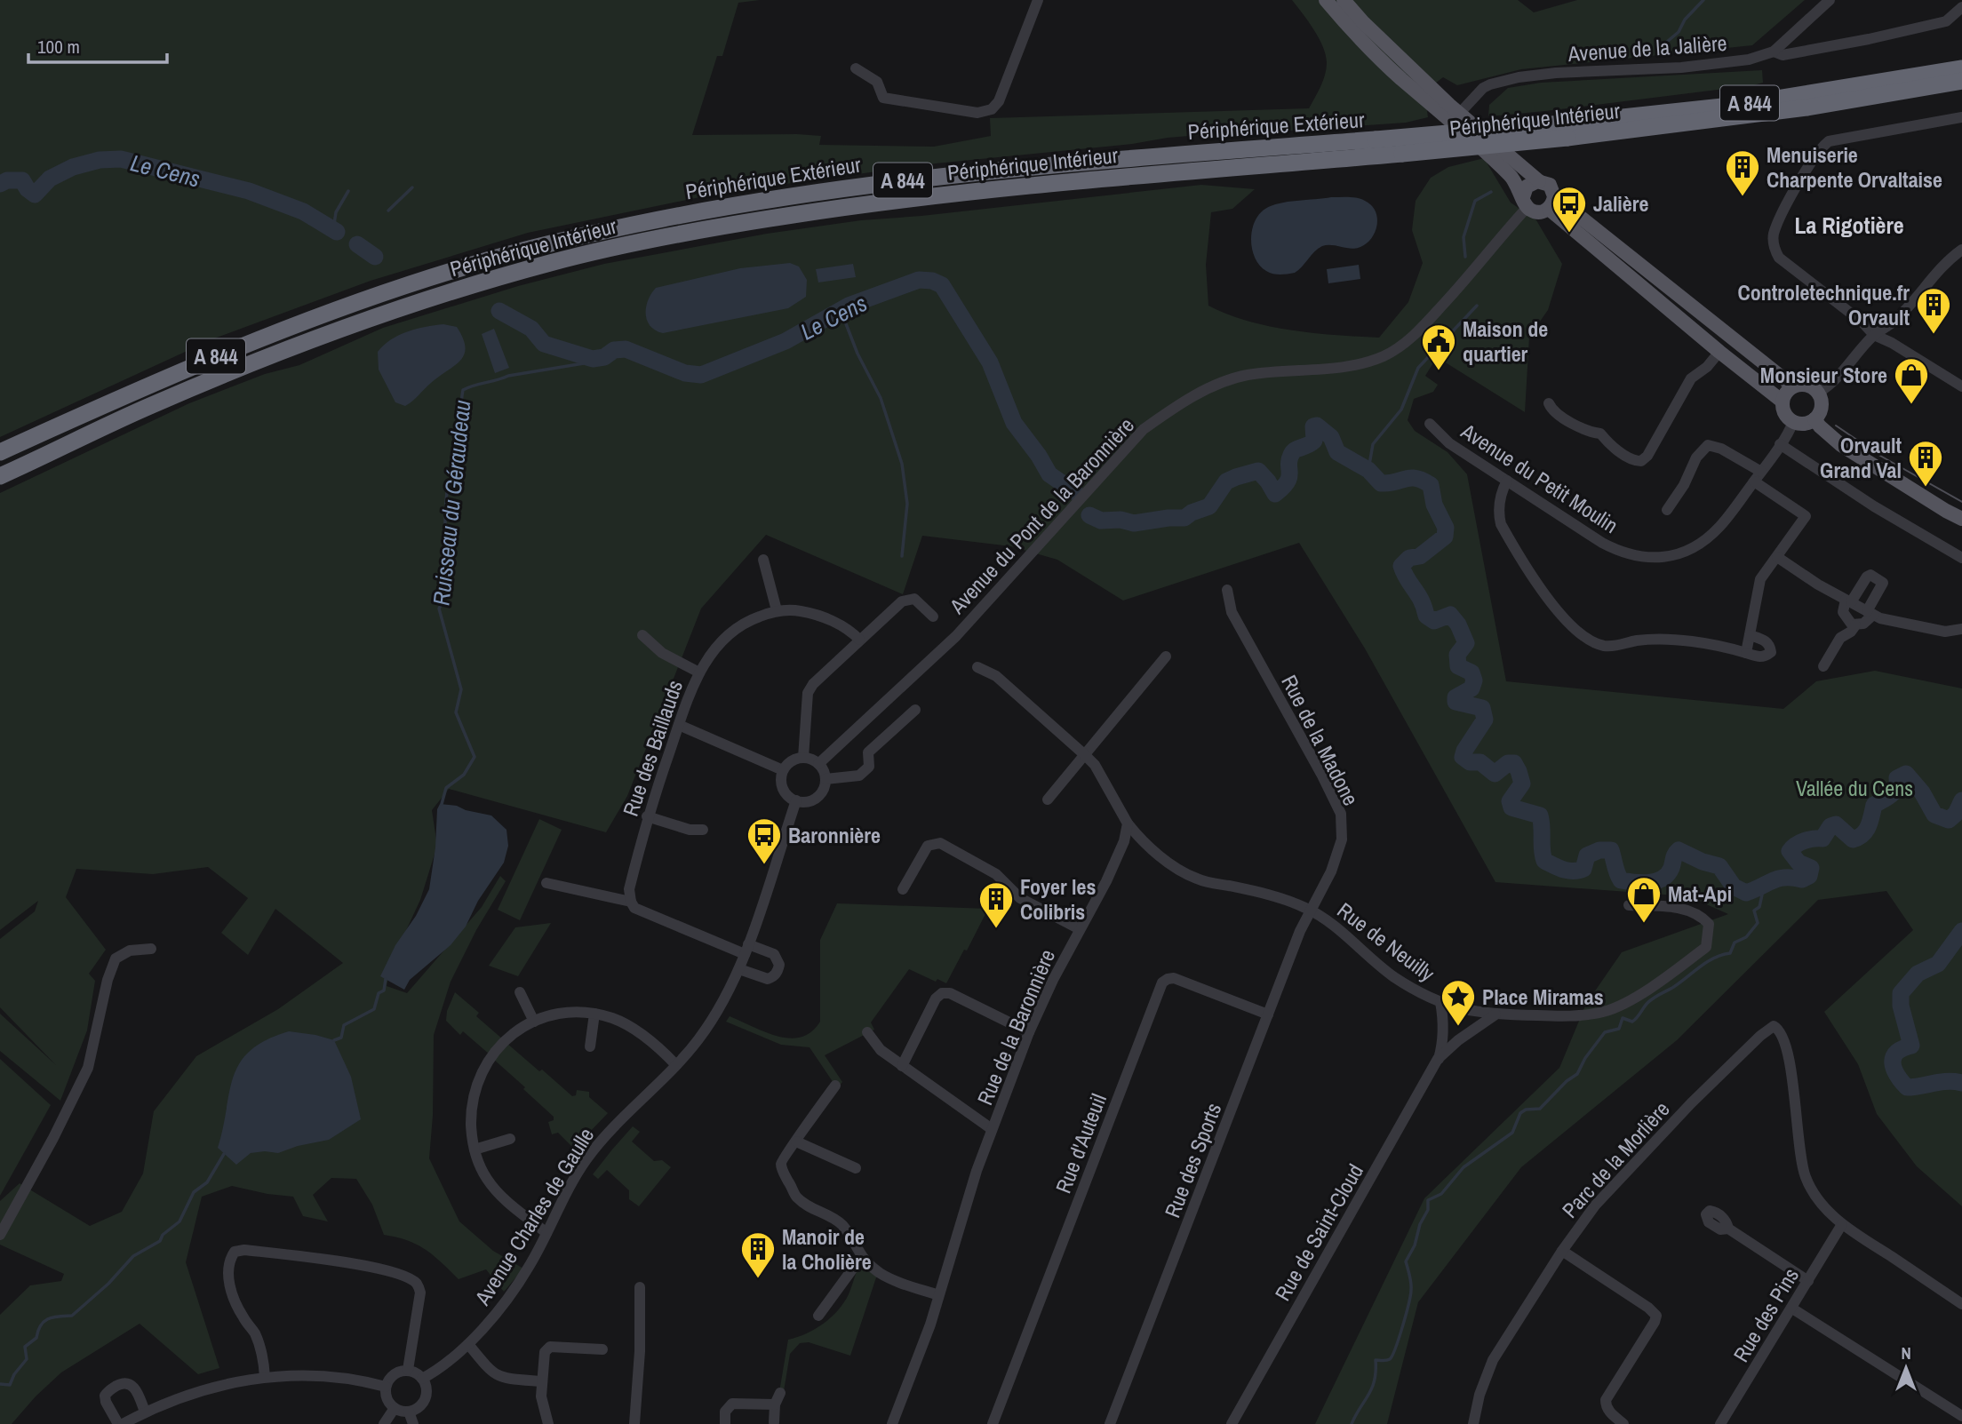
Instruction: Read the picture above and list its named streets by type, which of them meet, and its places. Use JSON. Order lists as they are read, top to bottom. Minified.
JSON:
{"streets":{"highway":["A 844","Périphérique Intérieur","Périphérique Extérieur"],"street":["Avenue de la Jalière","Avenue du Petit Moulin","Avenue du Pont de la Baronnière","Rue de la Madone","Rue des Baillauds","Rue de Neuilly","Rue de la Baronnière","Rue d'Auteuil","Parc de la Morlière","Rue des Sports","Avenue Charles de Gaulle","Rue de Saint-Cloud","Rue des Pins"]},"crossings":[["Périphérique Intérieur","Périphérique Extérieur"],["Avenue du Pont de la Baronnière","Avenue Charles de Gaulle"],["Rue de la Madone","Rue de Neuilly"],["Rue de la Madone","Rue des Sports"],["Rue de Neuilly","Rue de la Baronnière"],["Rue de Neuilly","Rue des Sports"],["Rue de Neuilly","Rue de Saint-Cloud"],["Rue d'Auteuil","Rue des Sports"],["Parc de la Morlière","Rue des Pins"]],"districts":["La Rigotière"],"water":["Le Cens","Ruisseau du Géraudeau"],"parks":["Vallée du Cens"],"places":{"building":["Menuiserie Charpente Orvaltaise","Controletechnique.fr Orvault","Orvault Grand Val","Foyer les Colibris","Manoir de la Cholière"],"bus stop":["Jalière","Baronnière"],"public building":["Maison de quartier"],"shop":["Monsieur Store","Mat-Api"],"place":["Place Miramas"]},"scale_bar":"100 m","north":"top"}
